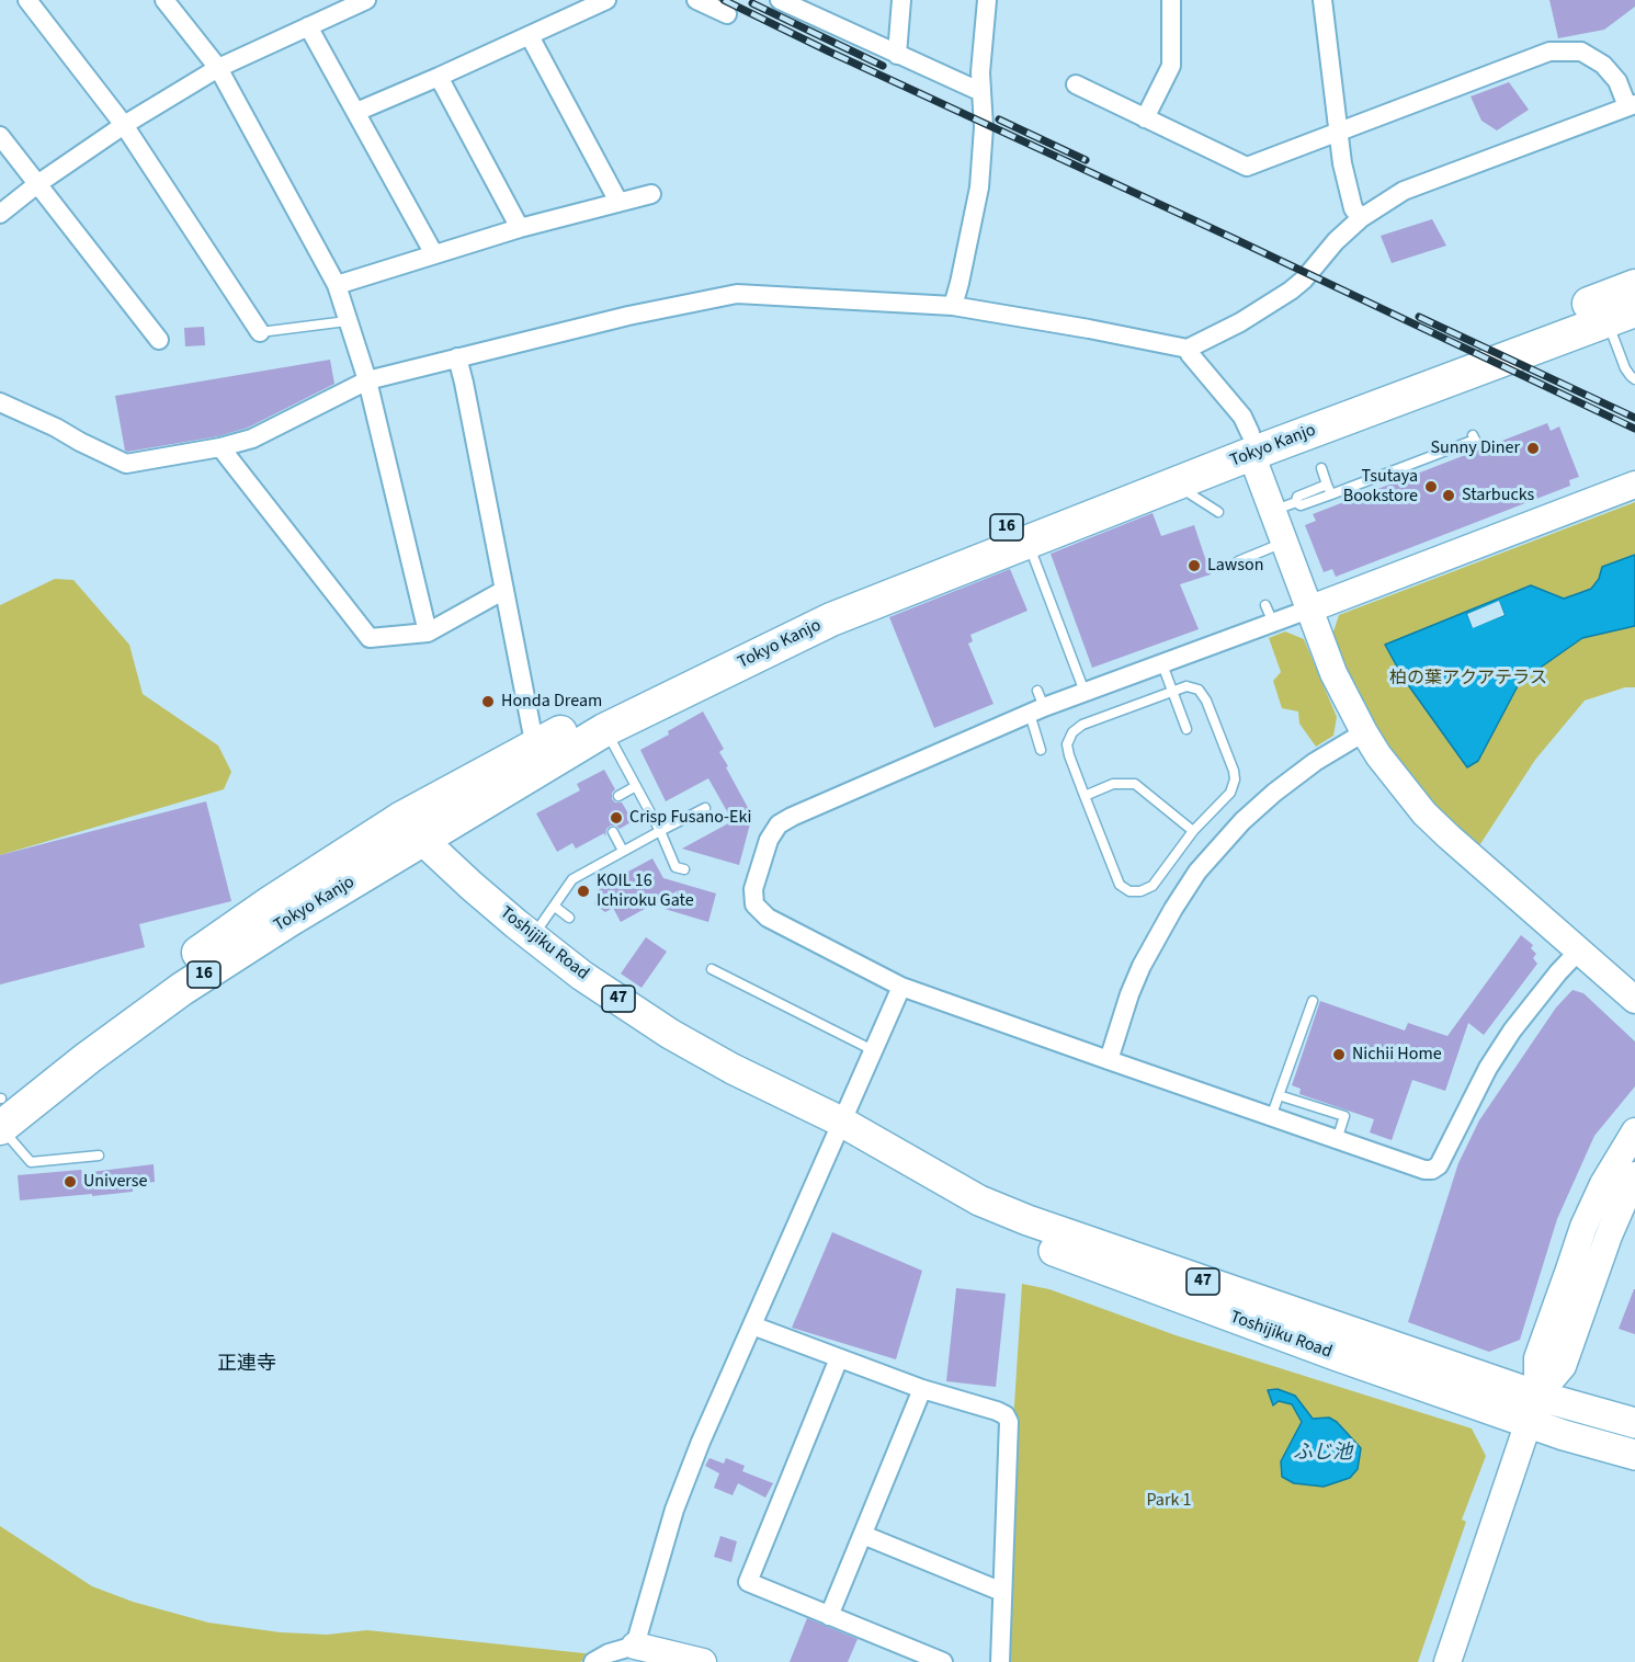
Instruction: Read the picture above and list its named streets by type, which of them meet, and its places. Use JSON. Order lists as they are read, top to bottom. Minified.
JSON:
{"streets":{"highway":["Tokyo Kanjo","16"],"main road":["Toshijiku Road","47"]},"crossings":[["Tokyo Kanjo","Toshijiku Road"]],"districts":["正連寺"],"water":["ふじ池"],"parks":["柏の葉アクアテラス","Park 1"],"places":["Sunny Diner","Tsutaya Bookstore","Starbucks","Lawson","Honda Dream","Crisp Fusano-Eki","KOIL 16 Ichiroku Gate","Nichii Home","Universe"]}
